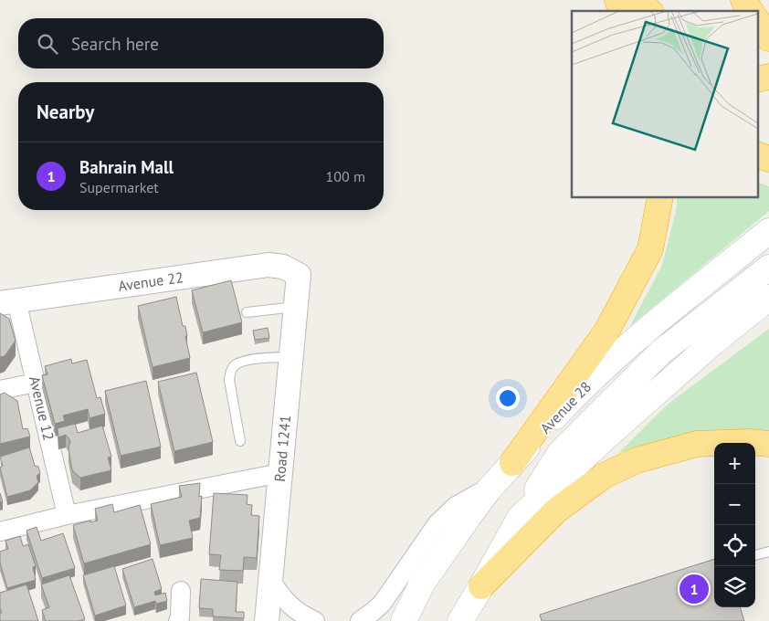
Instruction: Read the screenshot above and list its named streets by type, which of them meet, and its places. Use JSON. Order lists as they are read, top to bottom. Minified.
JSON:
{"streets":{"main road":["Avenue 28"],"street":["Avenue 22","Avenue 12","Road 1241"]},"crossings":[["Avenue 22","Avenue 12"],["Avenue 22","Road 1241"]],"page":{"search":"Search here","heading":"Nearby","list":[{"mark":"1","name":"Bahrain Mall","note":"Supermarket","value":"100 m"}],"map_buttons":["+","−"],"pins":"1"}}
